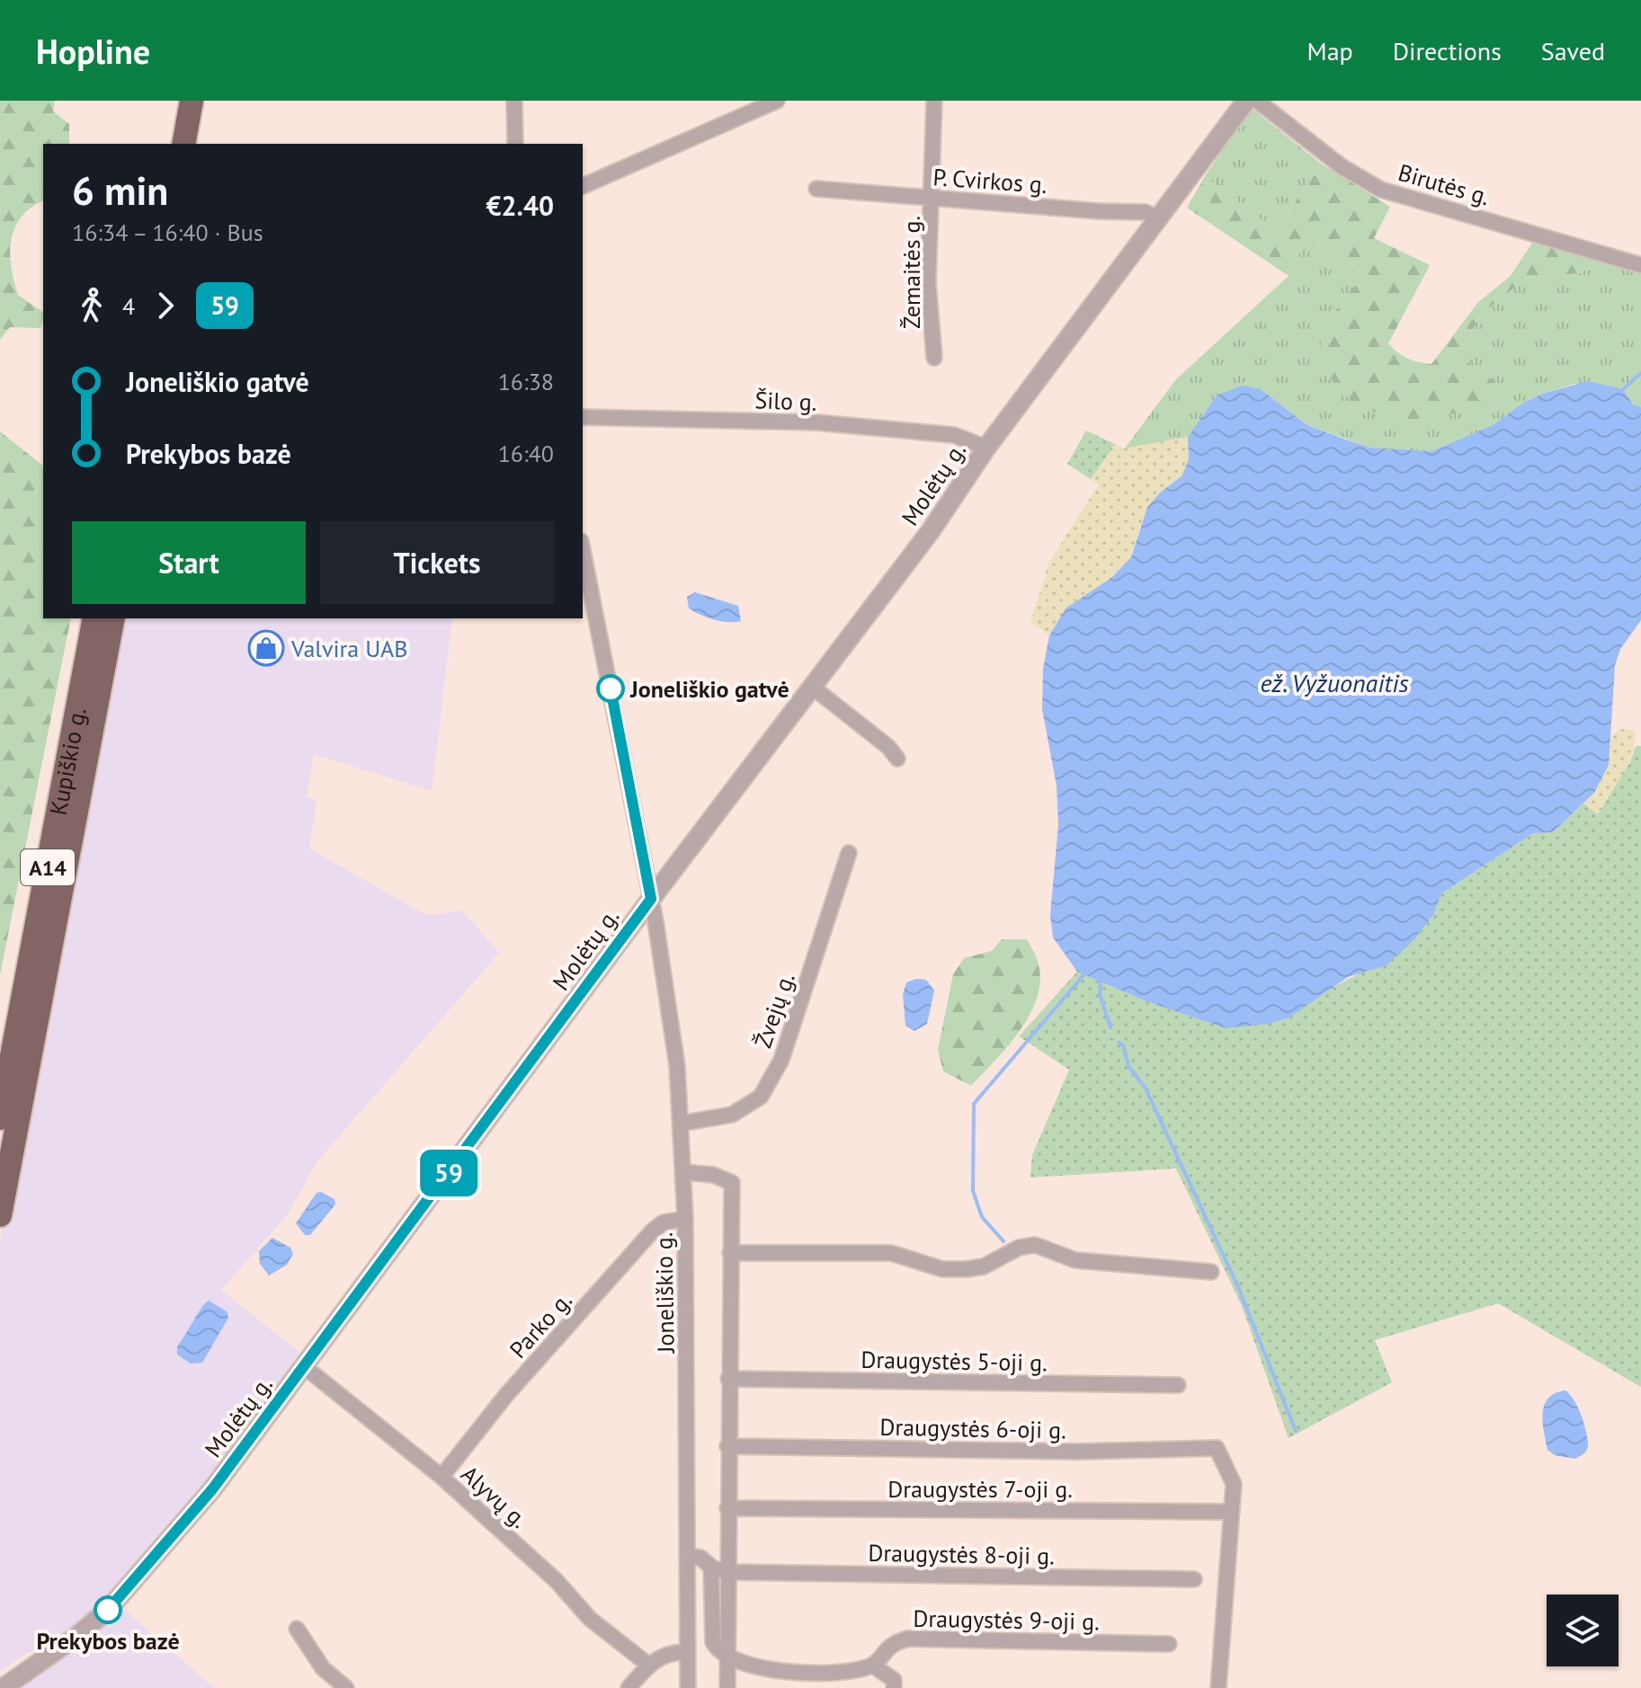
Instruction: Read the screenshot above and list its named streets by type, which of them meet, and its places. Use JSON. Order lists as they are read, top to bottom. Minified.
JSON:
{"streets":{"highway":["Kupiškio g.","A14"],"street":["P. Cvirkos g.","Birutės g.","Žemaitės g.","Šilo g.","Molėtų g.","Žvejų g.","Joneliškio g.","Parko g.","Draugystės 5-oji g.","Draugystės 6-oji g.","Draugystės 7-oji g.","Alyvų g.","Draugystės 8-oji g.","Draugystės 9-oji g."]},"crossings":[["P. Cvirkos g.","Žemaitės g."],["P. Cvirkos g.","Molėtų g."],["Šilo g.","Molėtų g."],["Molėtų g.","Joneliškio g."],["Molėtų g.","Alyvų g."],["Žvejų g.","Joneliškio g."],["Joneliškio g.","Parko g."],["Joneliškio g.","Draugystės 8-oji g."],["Parko g.","Alyvų g."],["Draugystės 6-oji g.","Draugystės 7-oji g."]],"water":["ež. Vyžuonaitis"],"places":{"shop":["Valvira UAB"],"other":["Joneliškio gatvė","Prekybos bazė"]},"lines":["bus line 59"],"page":{"header":"Hopline","nav":["Map","Directions","Saved"],"on_map":"59","heading":["6 min","16:34 – 16:40 · Bus","€2.40"],"legs":["4","59"],"list":[{"name":"Joneliškio gatvė","value":"16:38"},{"name":"Prekybos bazė","value":"16:40"}],"buttons":["Start","Tickets"]}}
